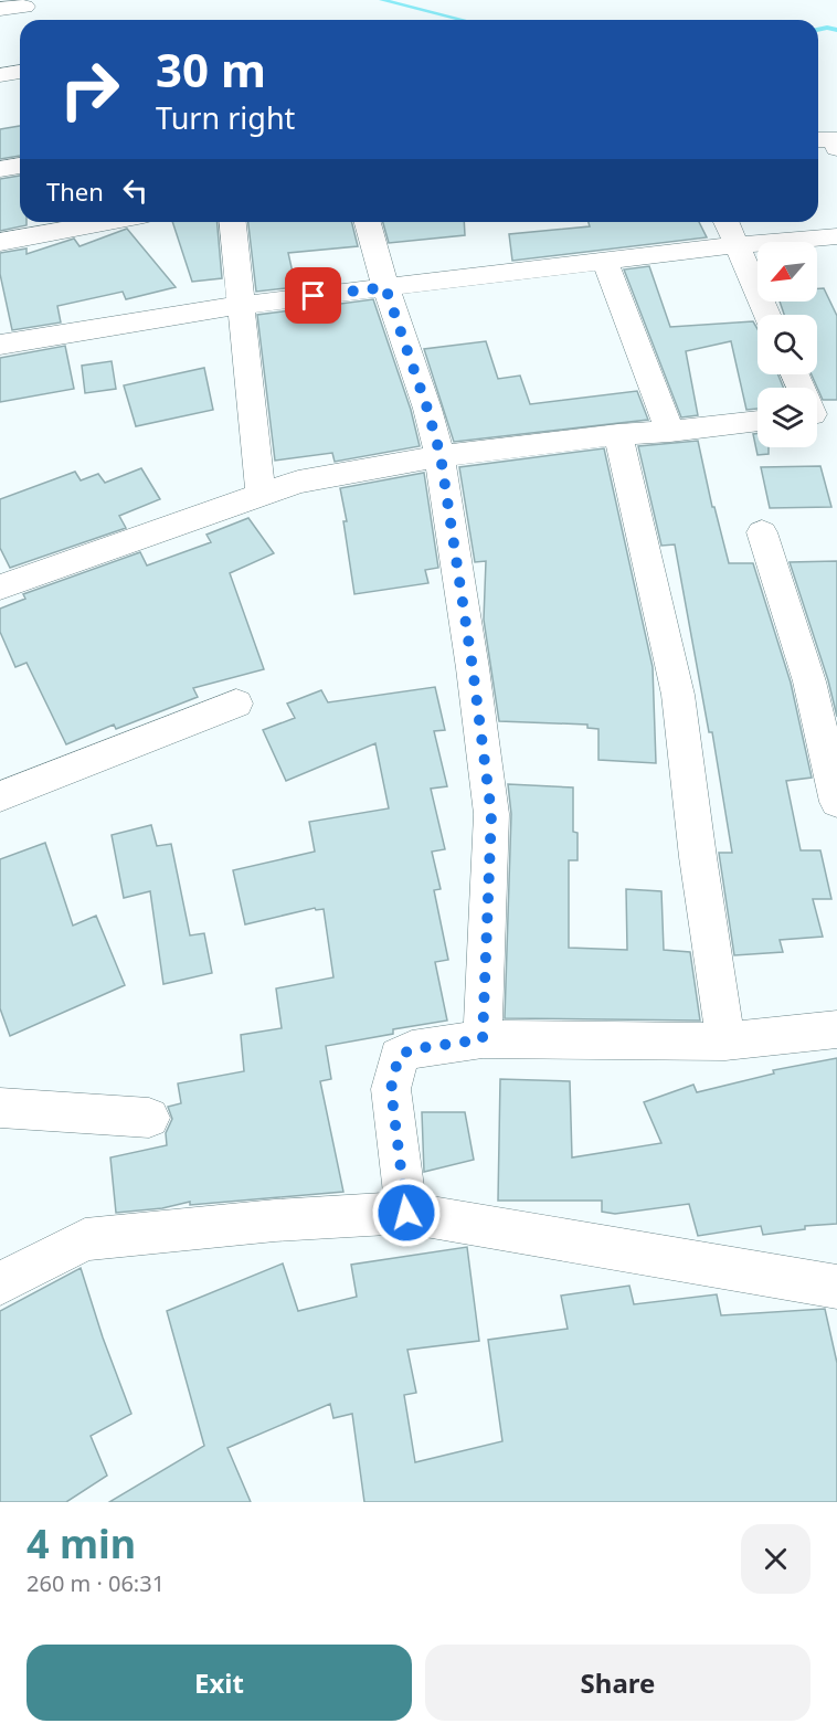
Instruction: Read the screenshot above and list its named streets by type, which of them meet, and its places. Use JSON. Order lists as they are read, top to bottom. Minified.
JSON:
{"north":"bottom left","page":{"turn":["30 m","Turn right"],"then":"Then","heading":["4 min","260 m · 06:31"],"buttons":["Exit","Share"]}}
